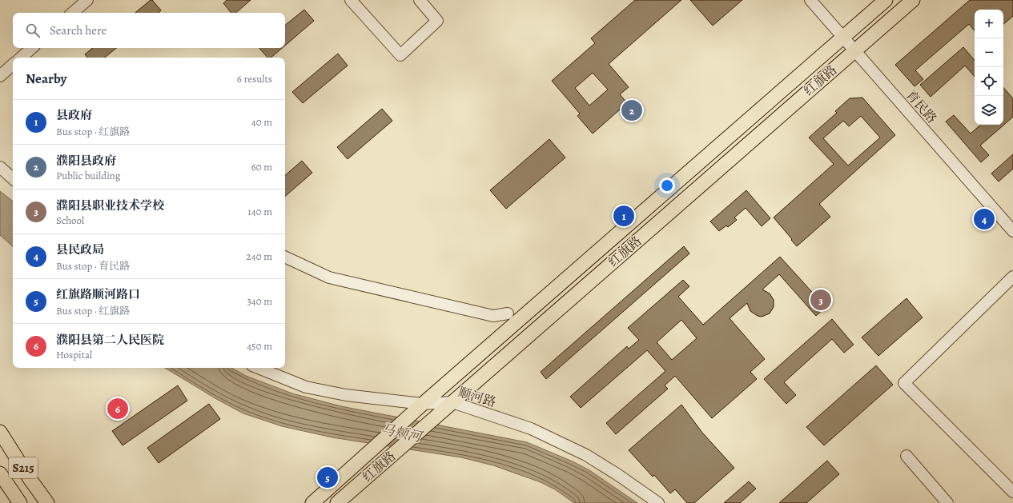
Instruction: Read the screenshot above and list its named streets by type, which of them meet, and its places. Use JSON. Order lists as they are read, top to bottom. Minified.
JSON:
{"streets":{"main road":["红旗路","S215"],"street":["育民路","顺河路"]},"crossings":[["红旗路","育民路"],["红旗路","顺河路"]],"water":["马颊河"],"page":{"map_buttons":["+","−"],"search":"Search here","heading":["Nearby","6 results"],"pins":["2","1","4","3","6","5"],"list":[{"mark":"1","name":"县政府","note":"Bus stop · 红旗路","value":"40 m"},{"mark":"2","name":"濮阳县政府","note":"Public building","value":"60 m"},{"mark":"3","name":"濮阳县职业技术学校","note":"School","value":"140 m"},{"mark":"4","name":"县民政局","note":"Bus stop · 育民路","value":"240 m"},{"mark":"5","name":"红旗路顺河路口","note":"Bus stop · 红旗路","value":"340 m"},{"mark":"6","name":"濮阳县第二人民医院","note":"Hospital","value":"450 m"}]}}
